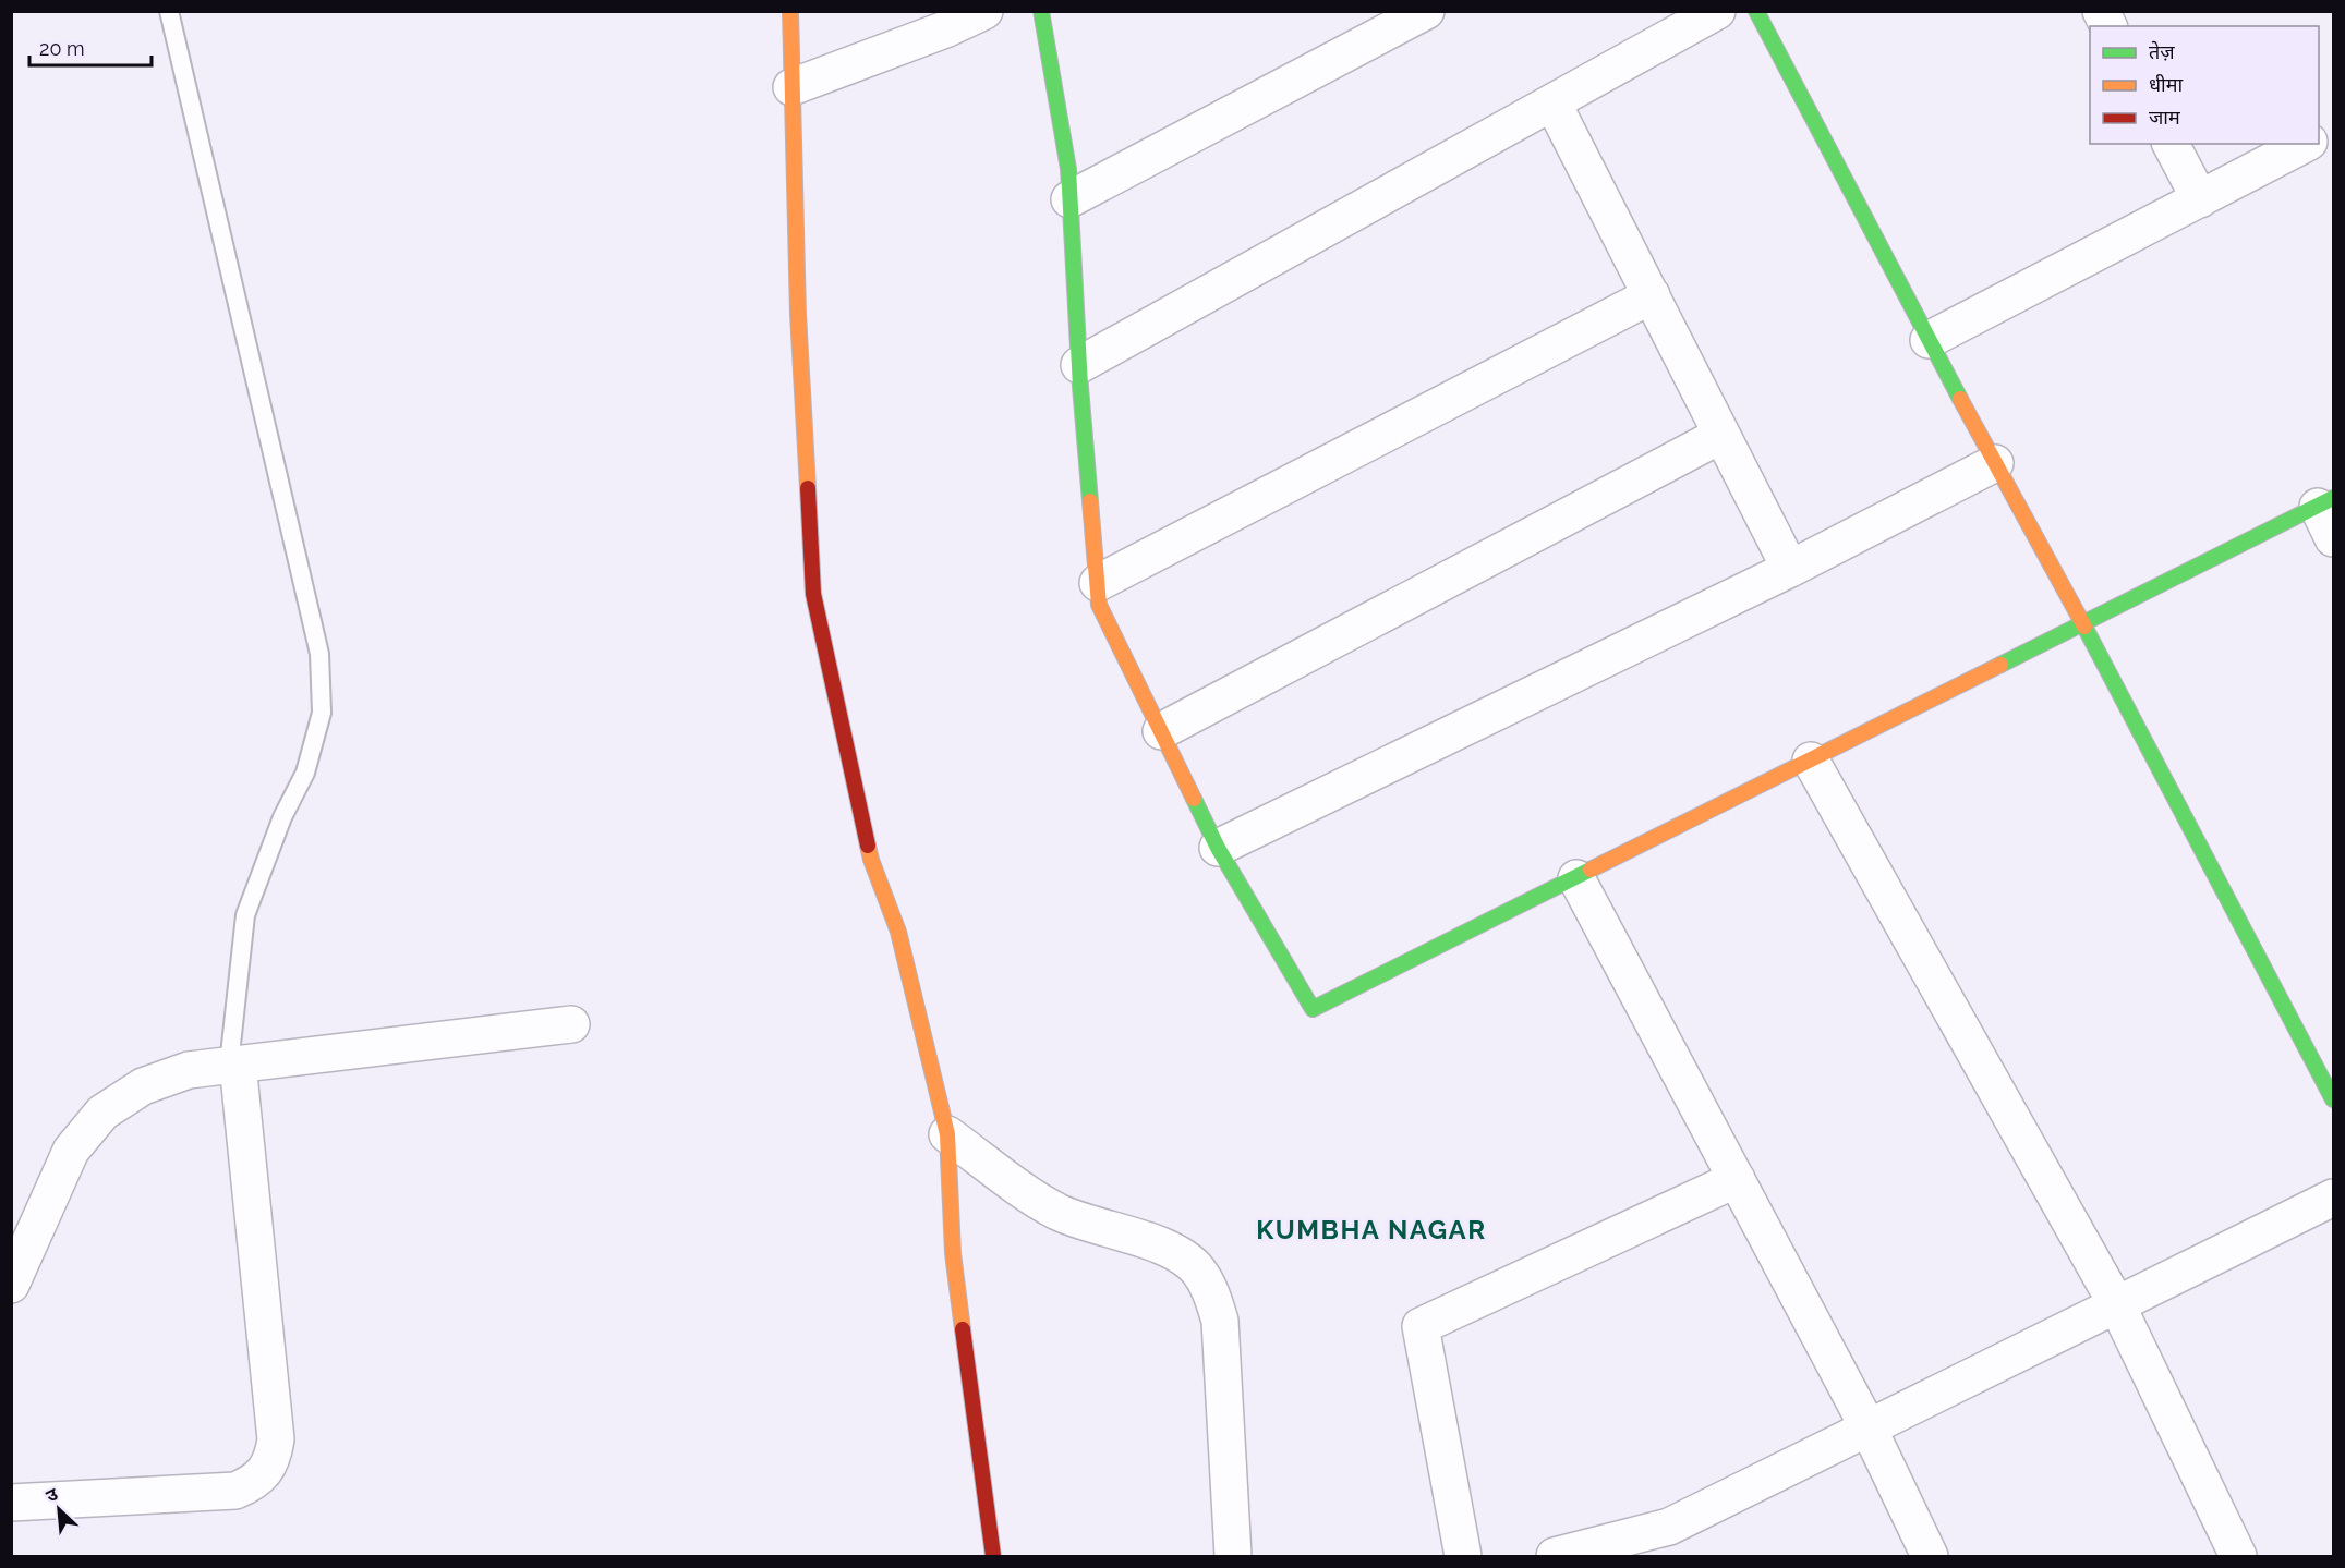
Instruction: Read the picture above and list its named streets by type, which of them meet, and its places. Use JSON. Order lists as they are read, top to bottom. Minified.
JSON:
{"districts":["KUMBHA NAGAR"],"legend":["तेज़","धीमा","जाम"],"scale_bar":"20 m","north":"top left"}
